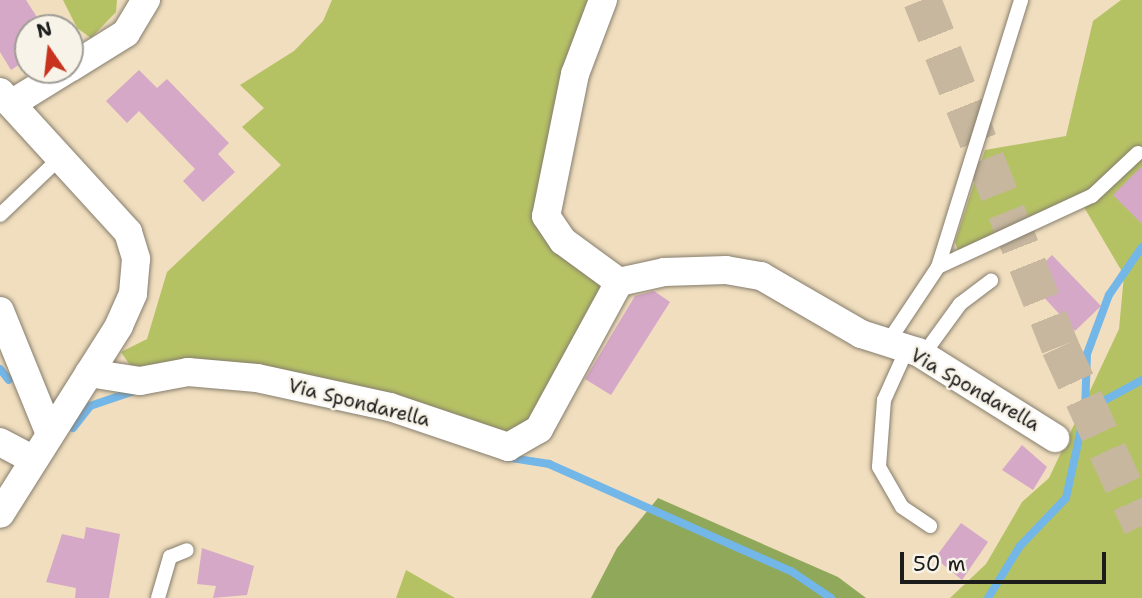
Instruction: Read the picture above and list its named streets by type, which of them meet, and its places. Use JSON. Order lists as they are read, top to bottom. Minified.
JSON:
{"streets":{"street":["Via Spondarella"]},"scale_bar":"50 m","north":"top"}
